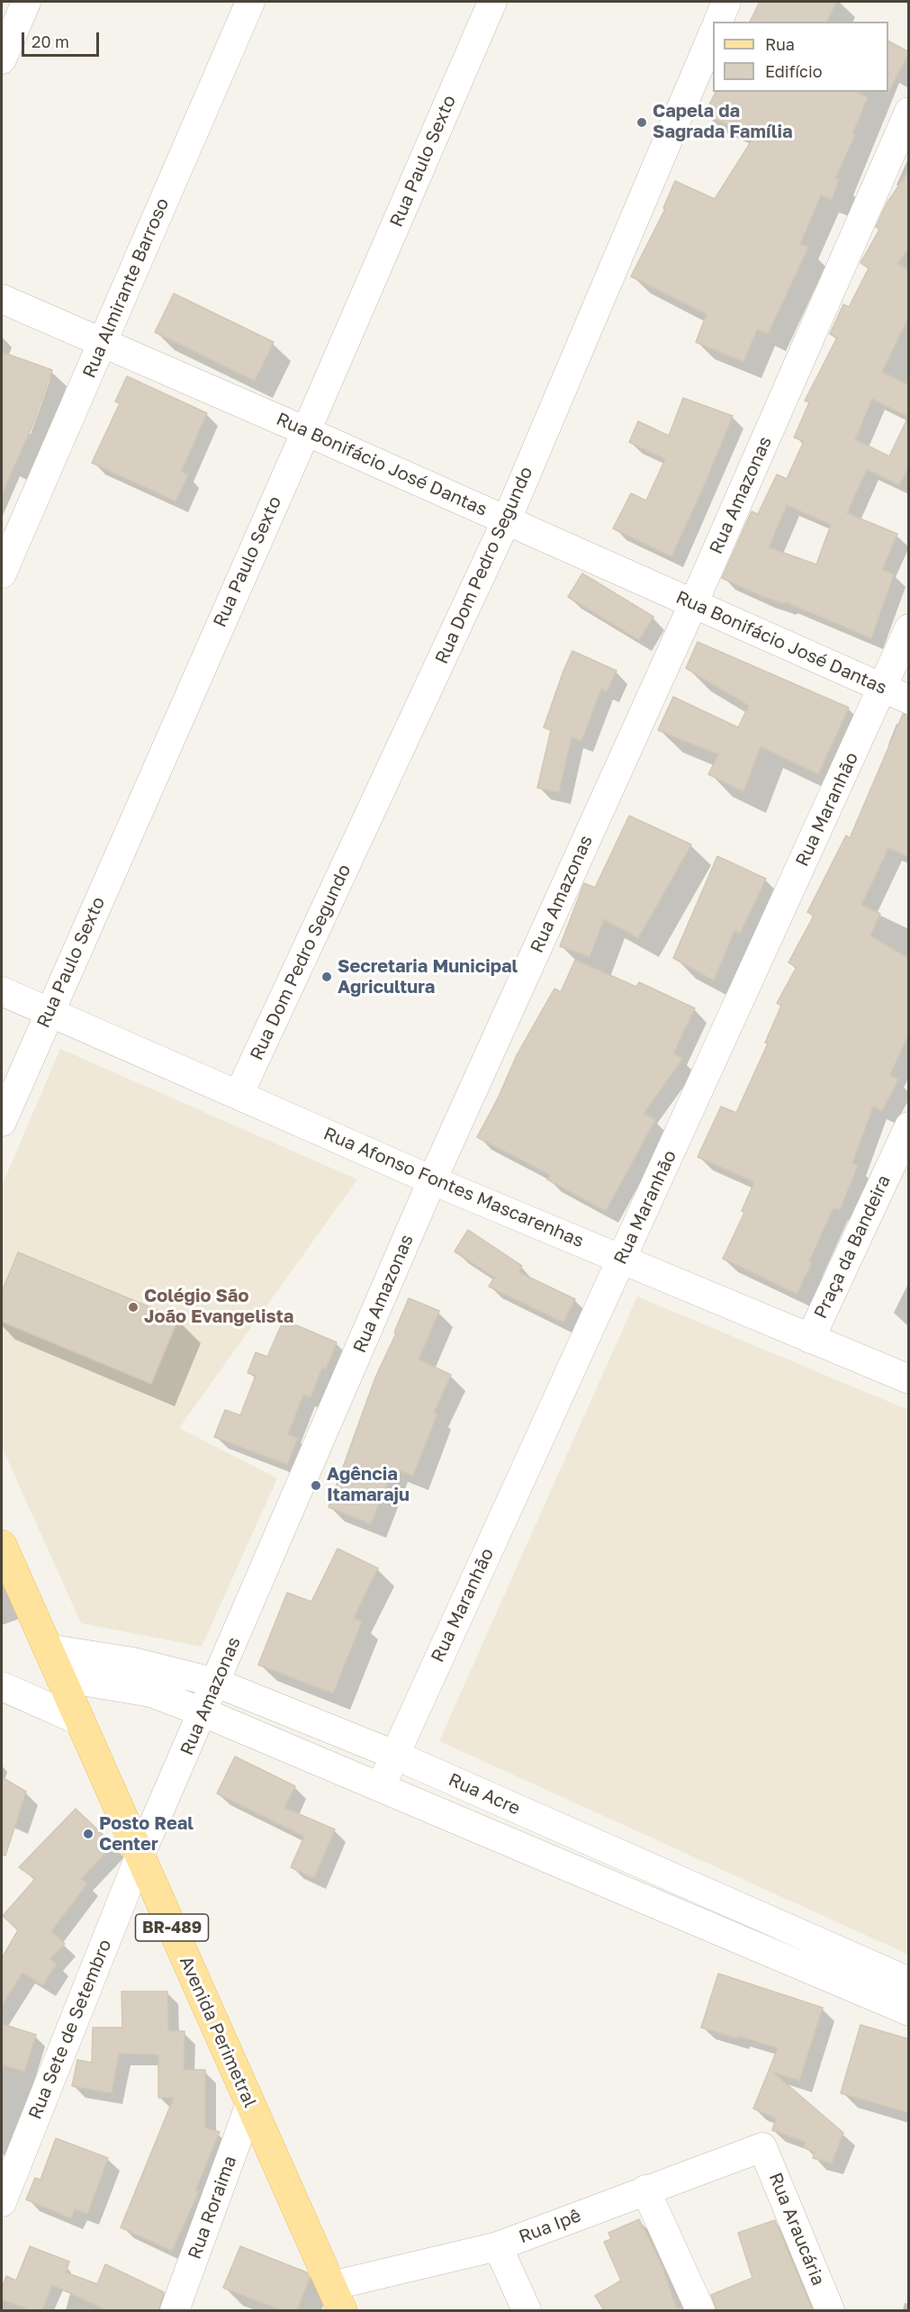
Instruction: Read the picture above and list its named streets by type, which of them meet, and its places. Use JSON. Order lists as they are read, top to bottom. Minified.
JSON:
{"streets":{"main road":["BR-489","Avenida Perimetral"],"street":["Rua Paulo Sexto","Rua Almirante Barroso","Rua Bonifácio José Dantas","Rua Amazonas","Rua Dom Pedro Segundo","Rua Maranhão","Rua Afonso Fontes Mascarenhas","Praça da Bandeira","Rua Acre","Rua Sete de Setembro","Rua Roraima","Rua Ipê","Rua Araucária"]},"crossings":[["Rua Paulo Sexto","Rua Bonifácio José Dantas"],["Rua Paulo Sexto","Rua Afonso Fontes Mascarenhas"],["Rua Almirante Barroso","Rua Bonifácio José Dantas"],["Rua Bonifácio José Dantas","Rua Amazonas"],["Rua Bonifácio José Dantas","Rua Dom Pedro Segundo"],["Rua Bonifácio José Dantas","Rua Maranhão"],["Rua Amazonas","Rua Afonso Fontes Mascarenhas"],["Rua Amazonas","Rua Acre"],["Rua Amazonas","Rua Sete de Setembro"],["Rua Amazonas","Avenida Perimetral"],["Rua Dom Pedro Segundo","Rua Afonso Fontes Mascarenhas"],["Rua Maranhão","Rua Afonso Fontes Mascarenhas"],["Rua Maranhão","Rua Acre"],["Rua Afonso Fontes Mascarenhas","Praça da Bandeira"],["Rua Acre","Avenida Perimetral"],["Rua Sete de Setembro","Avenida Perimetral"],["Avenida Perimetral","Rua Roraima"],["Avenida Perimetral","Rua Ipê"],["Rua Ipê","Rua Araucária"]],"places":["Capela da Sagrada Família","Secretaria Municipal Agricultura","Colégio São João Evangelista","Agência Itamaraju","Posto Real Center"],"legend":["Rua","Edifício"],"scale_bar":"20 m"}
